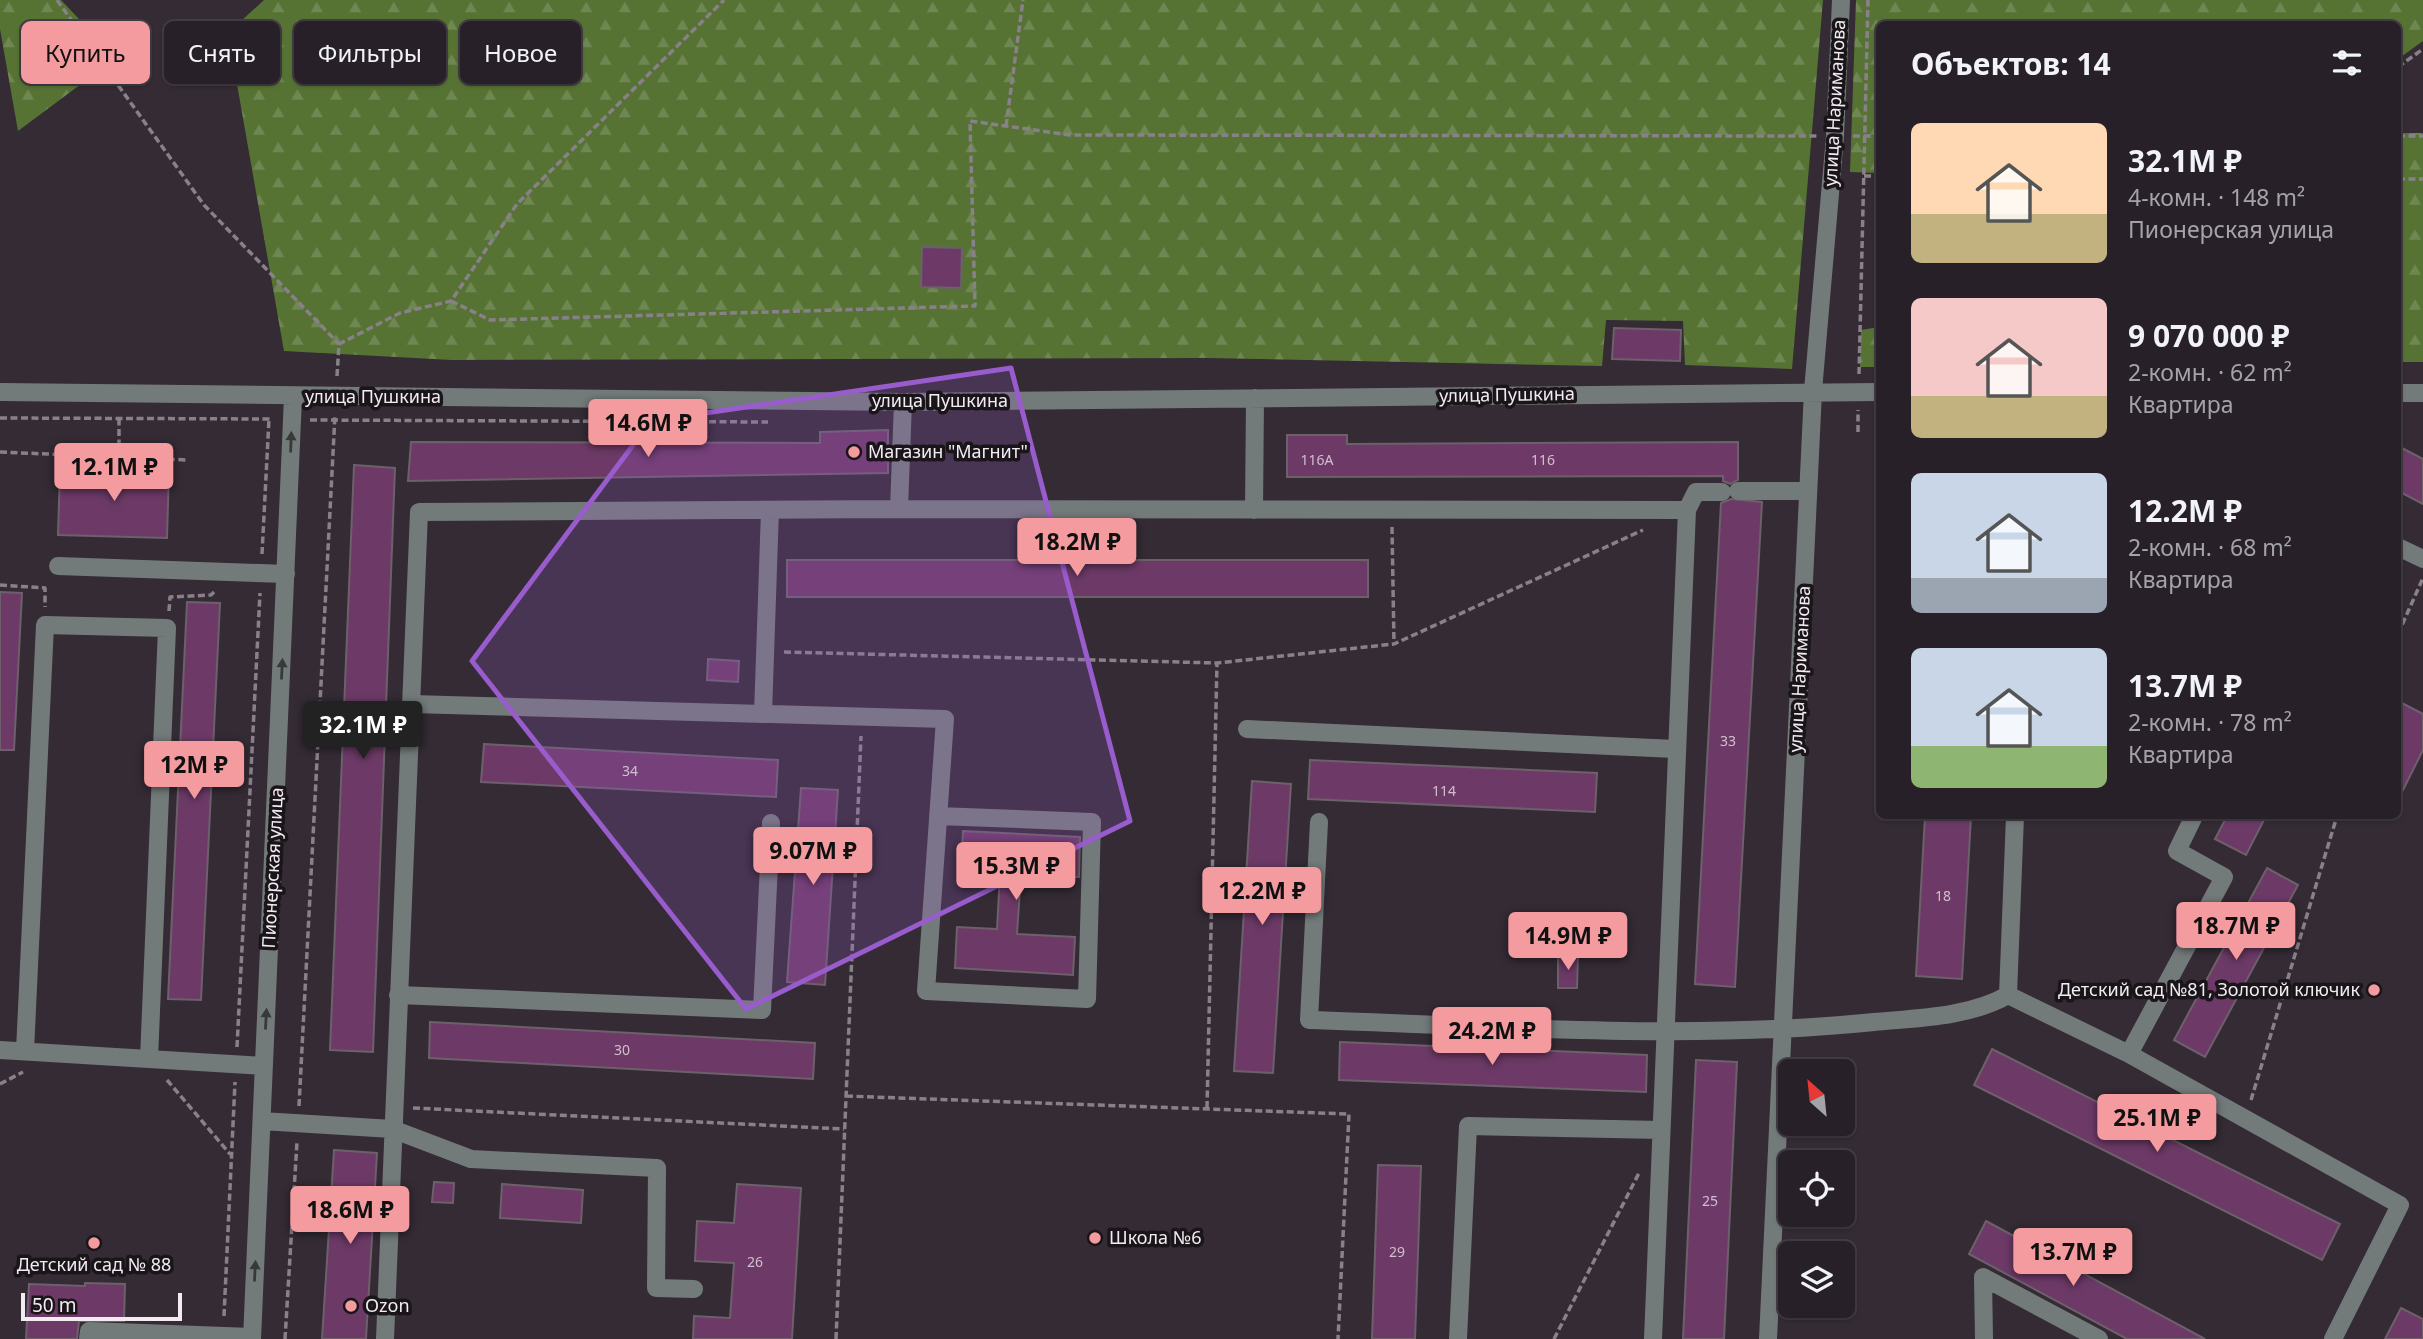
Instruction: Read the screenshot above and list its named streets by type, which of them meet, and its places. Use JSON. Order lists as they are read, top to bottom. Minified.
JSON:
{"streets":{"street":["улица Нариманова","улица Пушкина","Пионерская улица"]},"crossings":[["улица Нариманова","улица Пушкина"],["улица Пушкина","Пионерская улица"]],"places":["Магазин \"Магнит\"","Детский сад №81, Золотой ключик","Школа №6","Детский сад № 88","Ozon"],"house_numbers":["116А","116","33","34","114","18","30","25","29","26"],"scale_bar":"50 m","north":"top left","page":{"chip":["Купить","Снять","Фильтры","Новое"],"heading":"Объектов: 14","list":[{"name":"32.1M ₽","note":"4-комн. · 148 m² · Пионерская улица"},{"name":"9 070 000 ₽","note":"2-комн. · 62 m² · Квартира"},{"name":"12.2M ₽","note":"2-комн. · 68 m² · Квартира"},{"name":"13.7M ₽","note":"2-комн. · 78 m² · Квартира"}],"price":["14.6M ₽","12.1M ₽","18.2M ₽","32.1M ₽","12M ₽","9.07M ₽","15.3M ₽","12.2M ₽","18.7M ₽","14.9M ₽","24.2M ₽","25.1M ₽","18.6M ₽","13.7M ₽"],"scale":"50 m"}}
